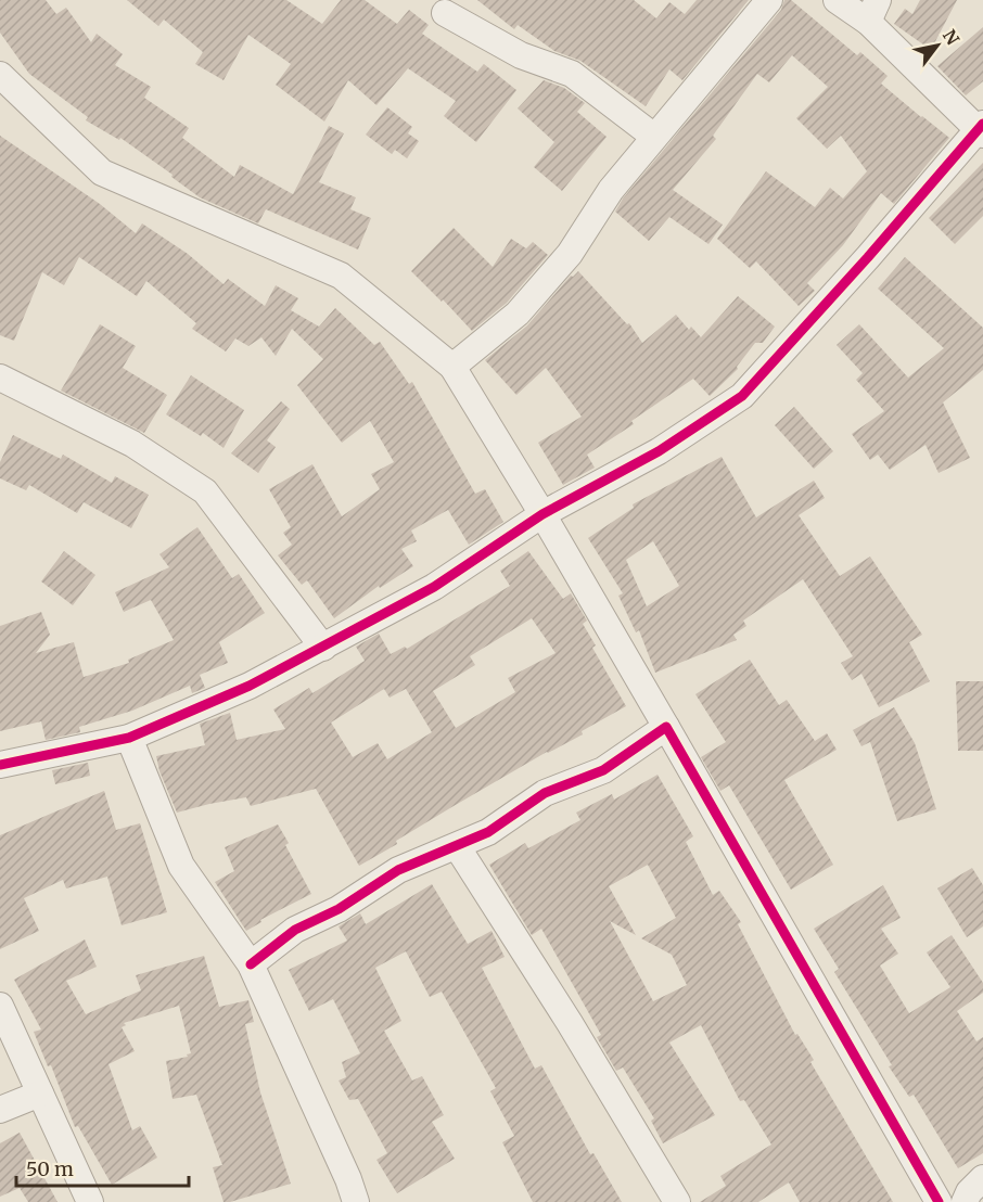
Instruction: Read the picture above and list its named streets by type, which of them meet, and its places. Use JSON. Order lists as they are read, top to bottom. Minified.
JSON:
{"scale_bar":"50 m","north":"top right"}
